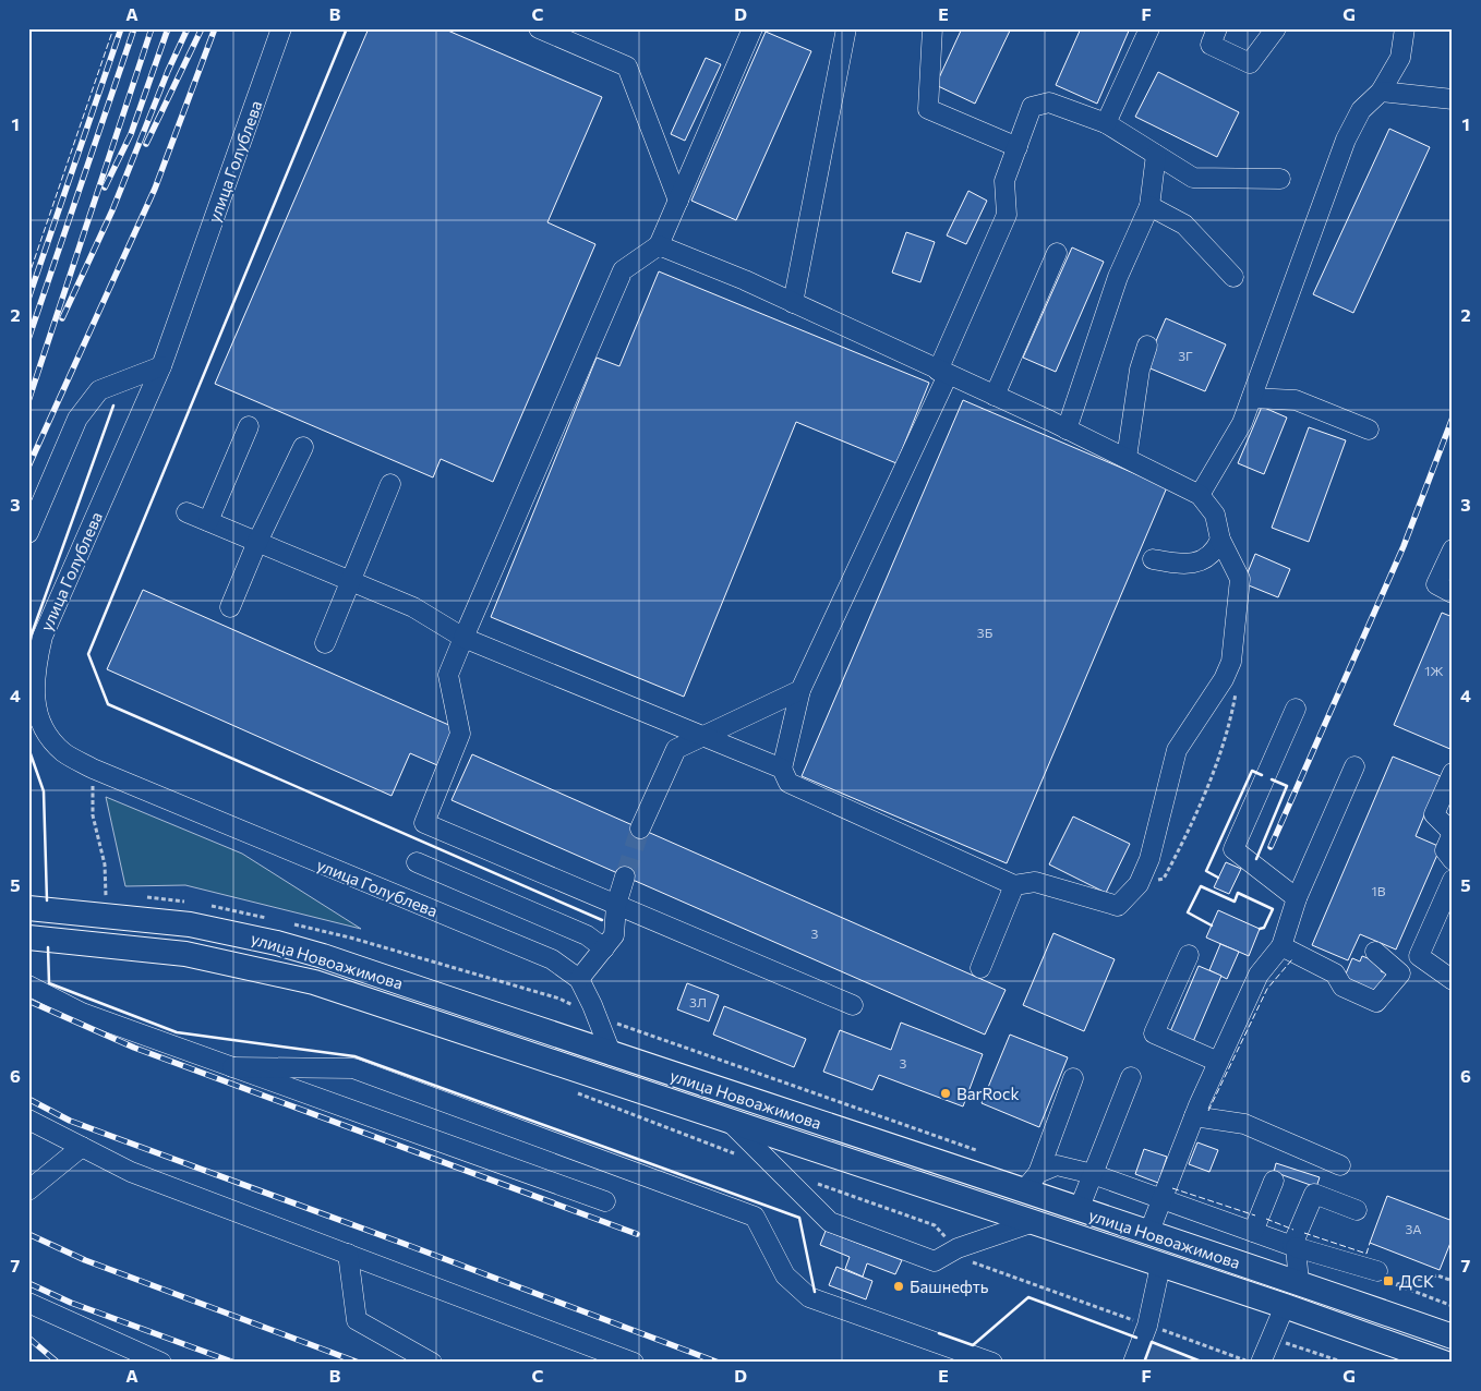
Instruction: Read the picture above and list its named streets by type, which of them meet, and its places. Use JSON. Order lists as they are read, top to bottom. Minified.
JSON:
{"streets":{"main road":["улица Новоажимова"],"street":["улица Голублева"]},"places":{"other":["BarRock","Башнефть"],"transit":["ДСК"]},"house_numbers":["3Г","3Б","1Ж","1В","3","3Л","3","3А"],"grid":{"columns":["A","B","C","D","E","F","G"],"rows":["1","2","3","4","5","6","7"]}}
